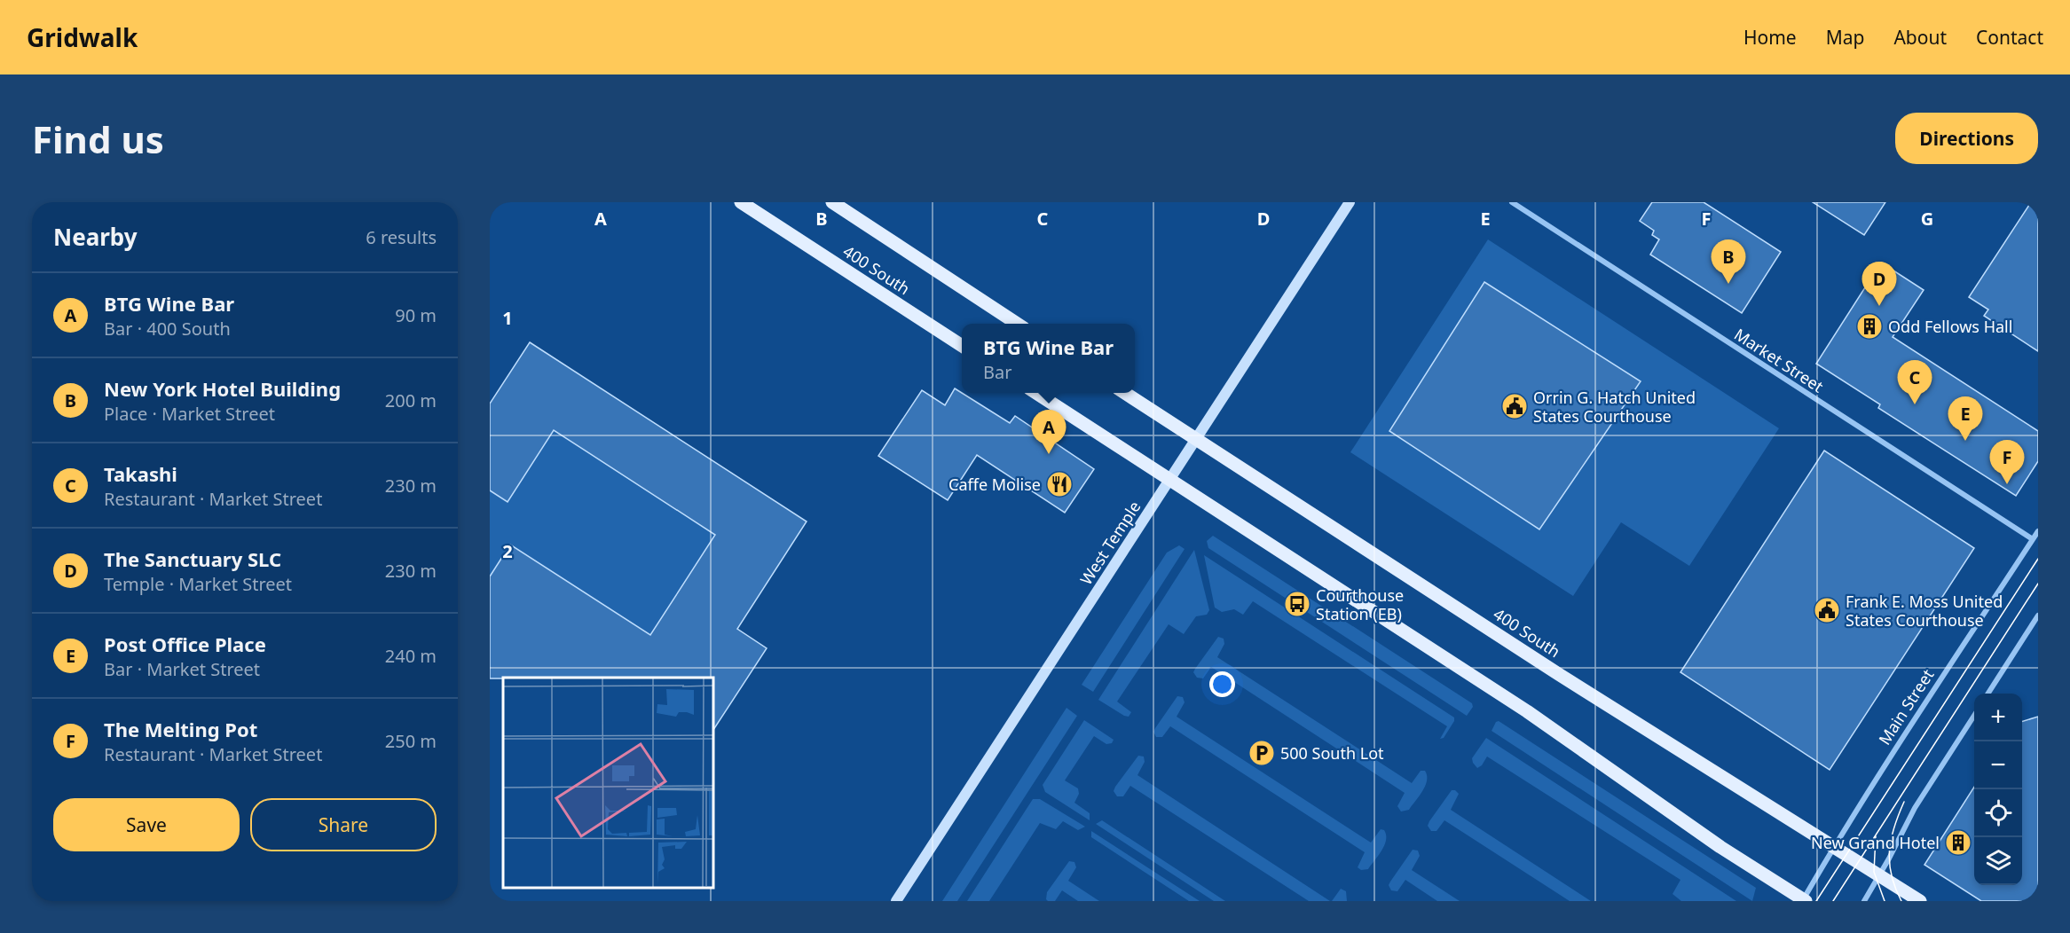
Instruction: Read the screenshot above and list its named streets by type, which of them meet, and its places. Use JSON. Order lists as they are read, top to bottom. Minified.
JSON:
{"streets":{"main road":["400 South","West Temple"],"street":["Market Street","Main Street"]},"crossings":[["400 South","West Temple"],["400 South","Main Street"],["Market Street","Main Street"]],"places":{"building":["Odd Fellows Hall","New Grand Hotel"],"public building":["Orrin G. Hatch United States Courthouse","Frank E. Moss United States Courthouse"],"restaurant":["Caffe Molise"],"bus stop":["Courthouse Station (EB)"],"parking":["500 South Lot"]},"page":{"header":"Gridwalk","nav":["Home","Map","About","Contact"],"buttons":["Directions",["Save","Share"]],"title":"Find us","heading":["Nearby","6 results"],"pins":["B","D","C","E","A","F"],"list":[{"mark":"A","name":"BTG Wine Bar","note":"Bar · 400 South","value":"90 m"},{"mark":"B","name":"New York Hotel Building","note":"Place · Market Street","value":"200 m"},{"mark":"C","name":"Takashi","note":"Restaurant · Market Street","value":"230 m"},{"mark":"D","name":"The Sanctuary SLC","note":"Temple · Market Street","value":"230 m"},{"mark":"E","name":"Post Office Place","note":"Bar · Market Street","value":"240 m"},{"mark":"F","name":"The Melting Pot","note":"Restaurant · Market Street","value":"250 m"}],"popup":["BTG Wine Bar","Bar"],"map_buttons":["+","−"]},"grid":{"columns":["A","B","C","D","E","F","G"],"rows":["1","2"]}}
